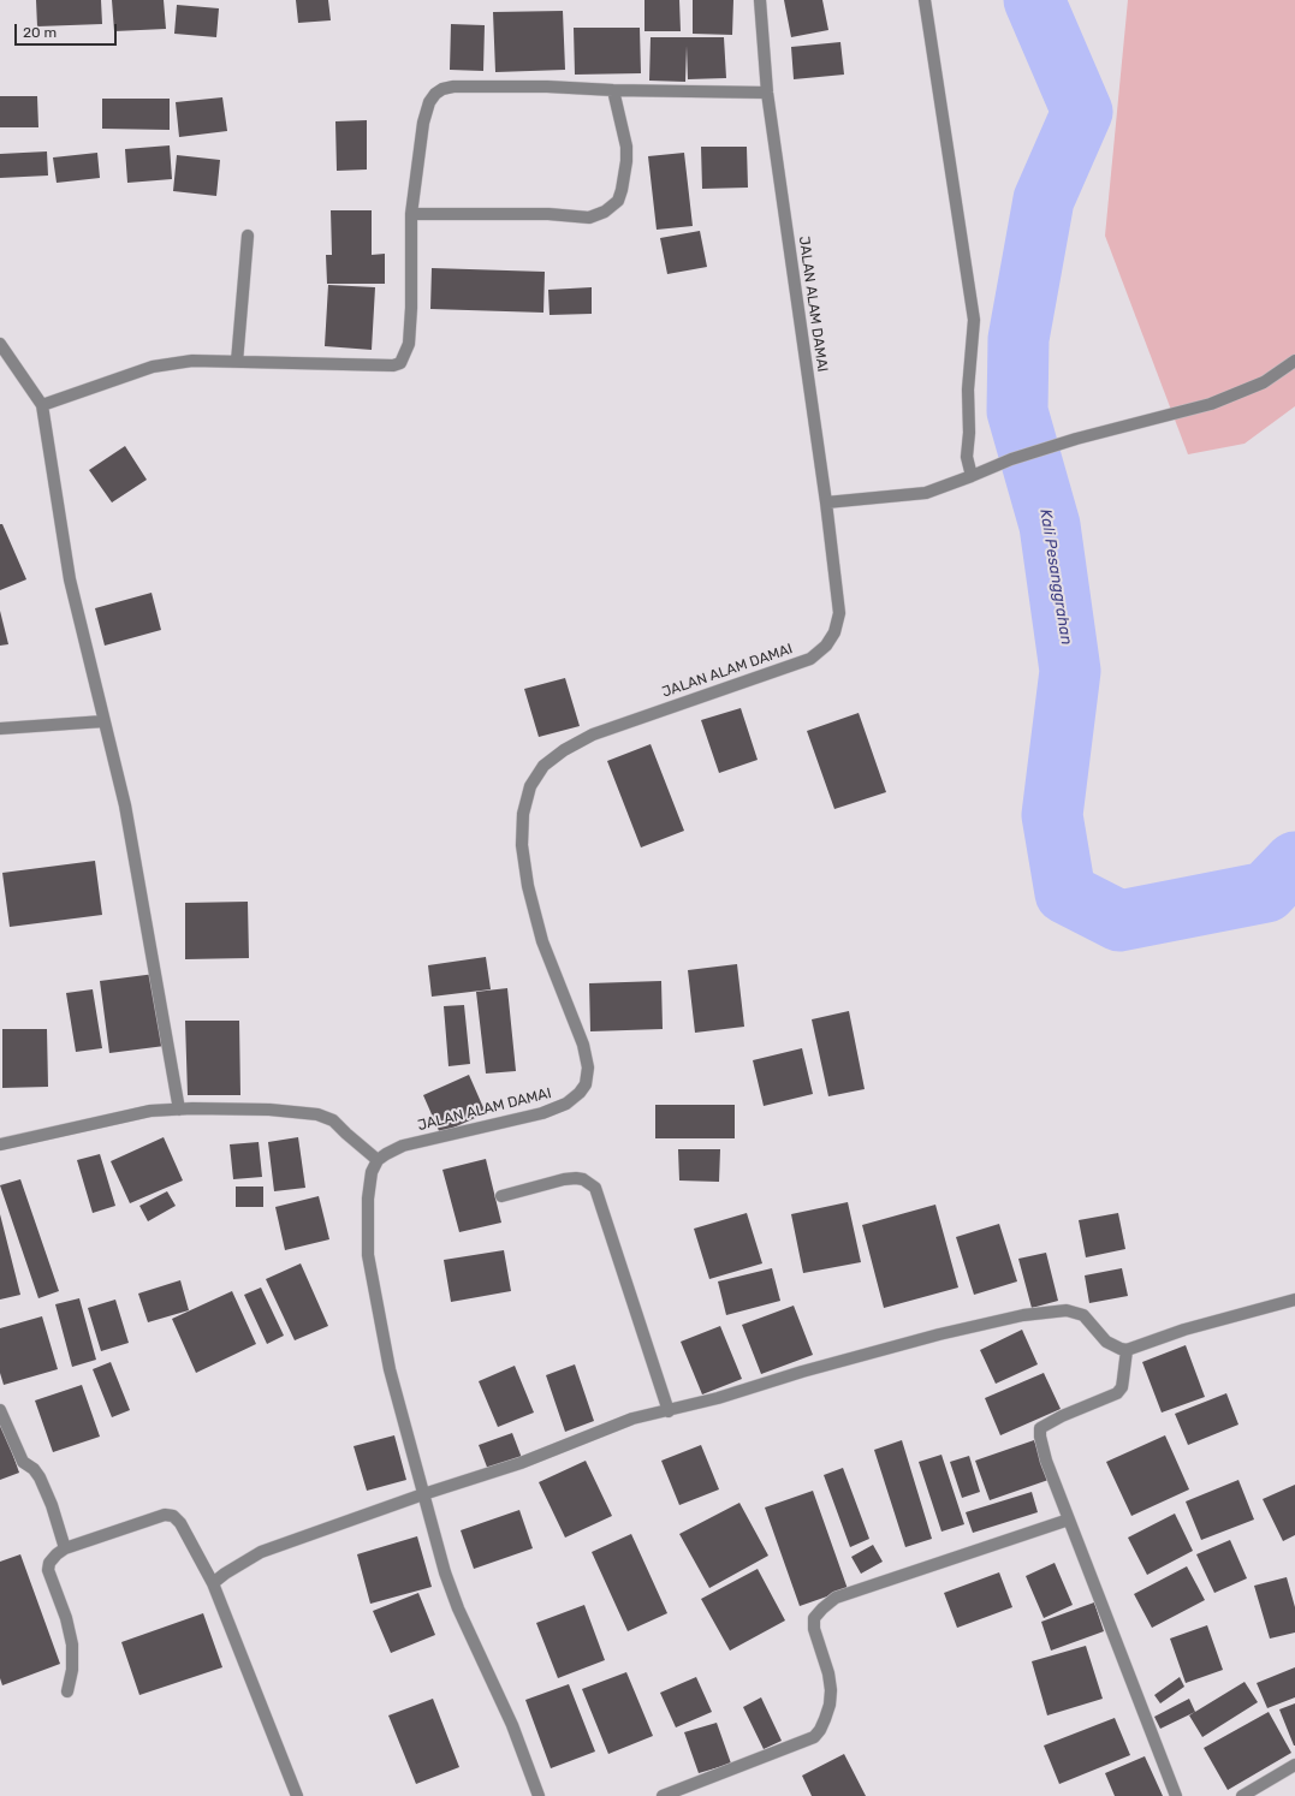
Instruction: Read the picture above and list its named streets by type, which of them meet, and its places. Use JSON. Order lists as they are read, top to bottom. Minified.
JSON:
{"streets":{"street":["JALAN ALAM DAMAI"]},"water":["Kali Pesanggrahan"],"scale_bar":"20 m"}
